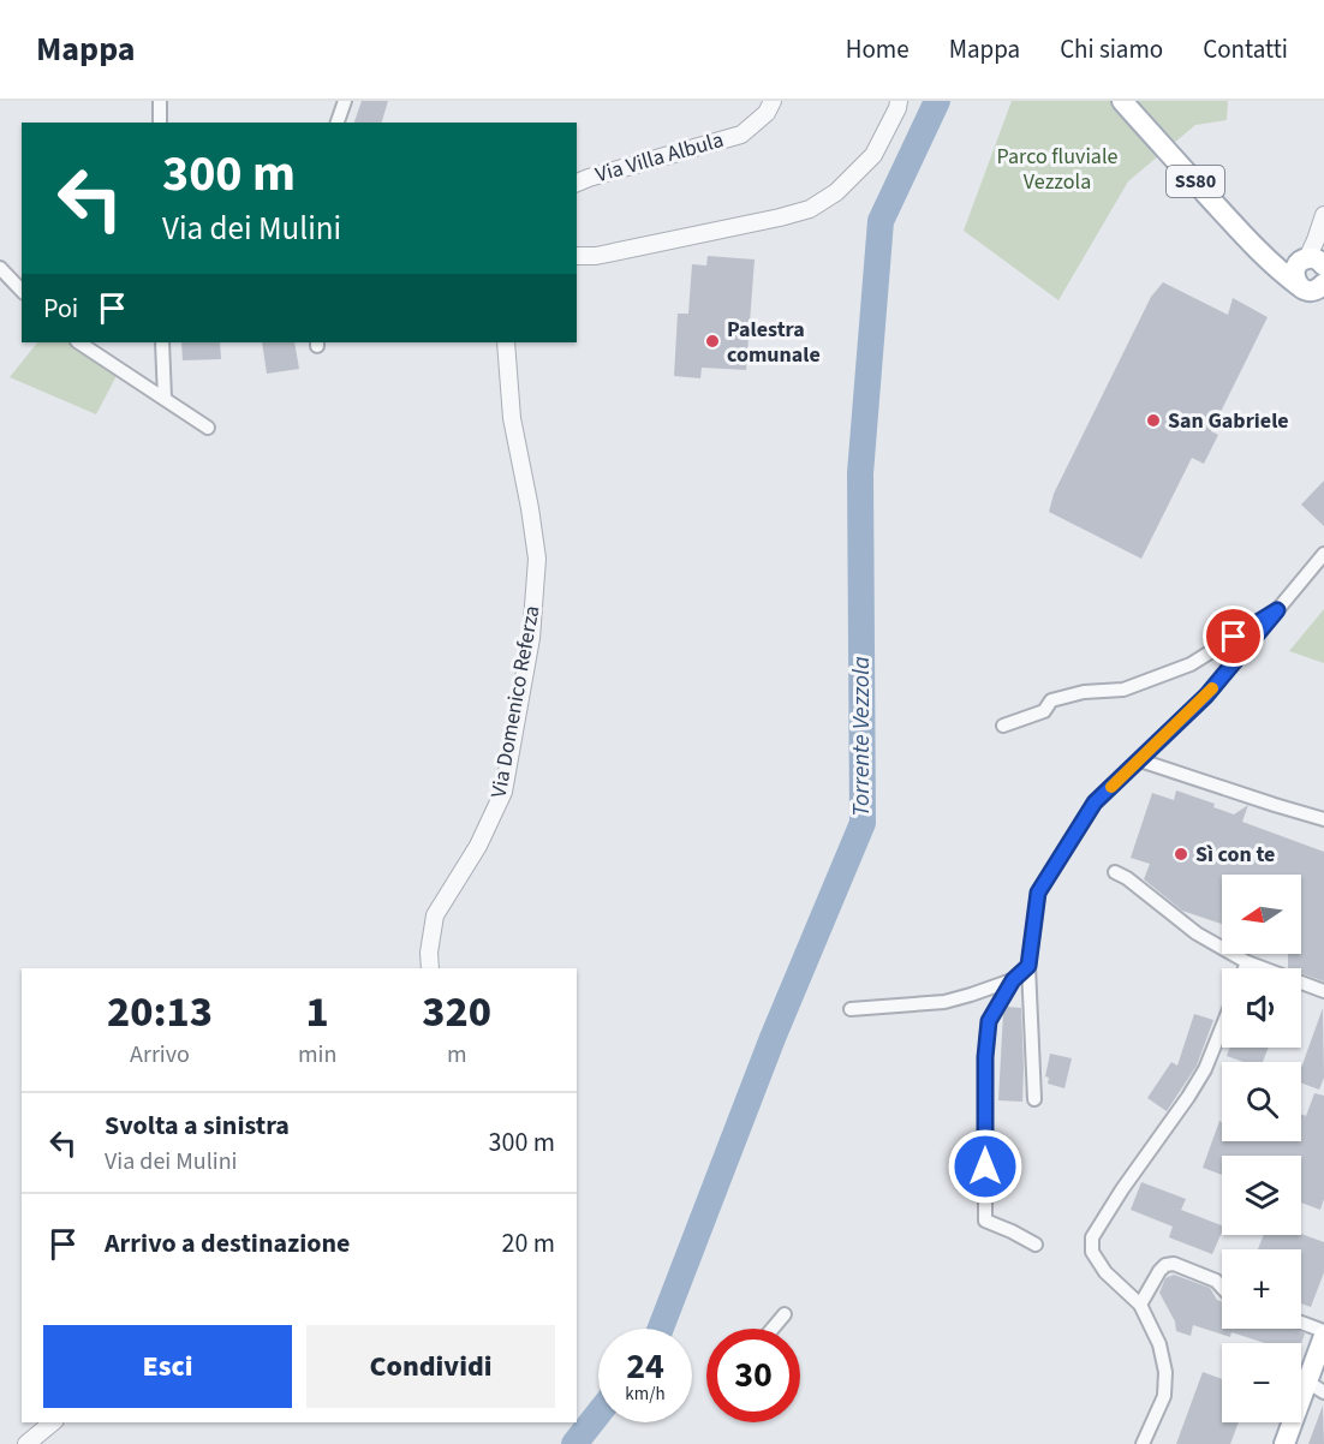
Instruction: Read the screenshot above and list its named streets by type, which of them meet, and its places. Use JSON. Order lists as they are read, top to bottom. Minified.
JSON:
{"streets":{"main road":["SS80"],"street":["Via Villa Albula","Via Domenico Referza"]},"water":["Torrente Vezzola"],"parks":["Parco fluviale Vezzola"],"places":["Palestra comunale","San Gabriele","Sì con te"],"north":"left","page":{"header":"Mappa","nav":["Home","Mappa","Chi siamo","Contatti"],"turn":["300 m","Via dei Mulini"],"then":"Poi","map_buttons":["+","−"],"eta":["20:13","Arrivo","1","min","320","m"],"list":[{"name":"Svolta a sinistra","note":"Via dei Mulini","value":"300 m"},{"name":"Arrivo a destinazione","value":"20 m"}],"buttons":["Esci","Condividi"],"speed":"24 km/h","limit":"30"}}
